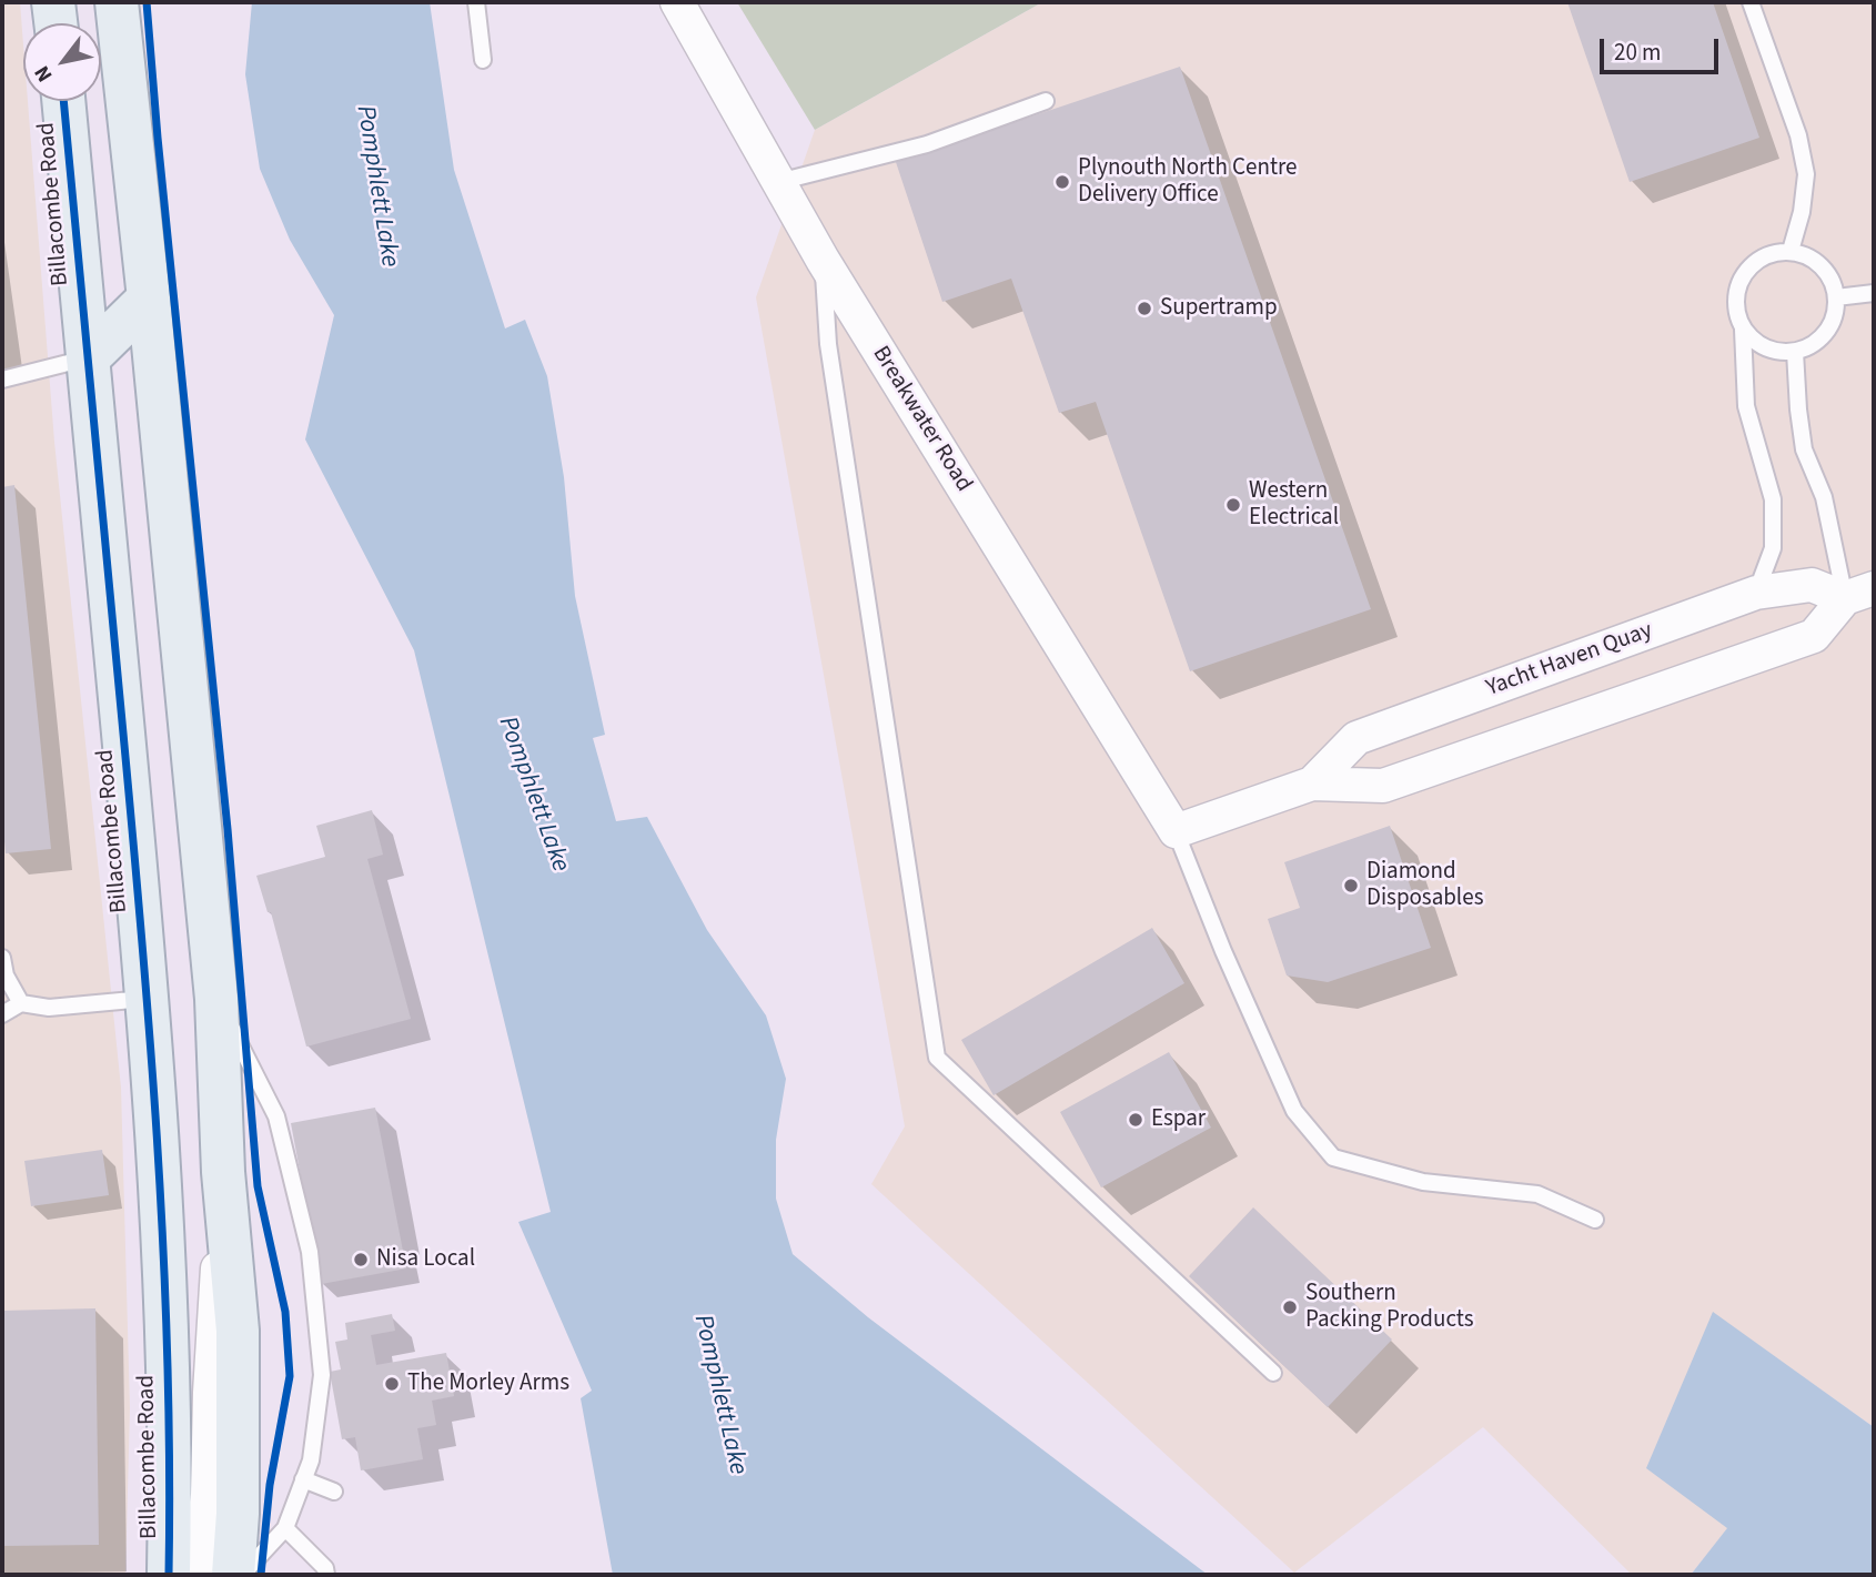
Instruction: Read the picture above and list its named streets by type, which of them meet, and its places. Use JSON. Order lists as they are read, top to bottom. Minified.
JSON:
{"streets":{"main road":["Billacombe Road"],"street":["Breakwater Road","Yacht Haven Quay"]},"crossings":[["Breakwater Road","Yacht Haven Quay"]],"water":["Pomphlett Lake"],"places":["Plynouth North Centre Delivery Office","Supertramp","Western Electrical","Diamond Disposables","Espar","Nisa Local","Southern Packing Products","The Morley Arms"],"scale_bar":"20 m","north":"bottom left"}
